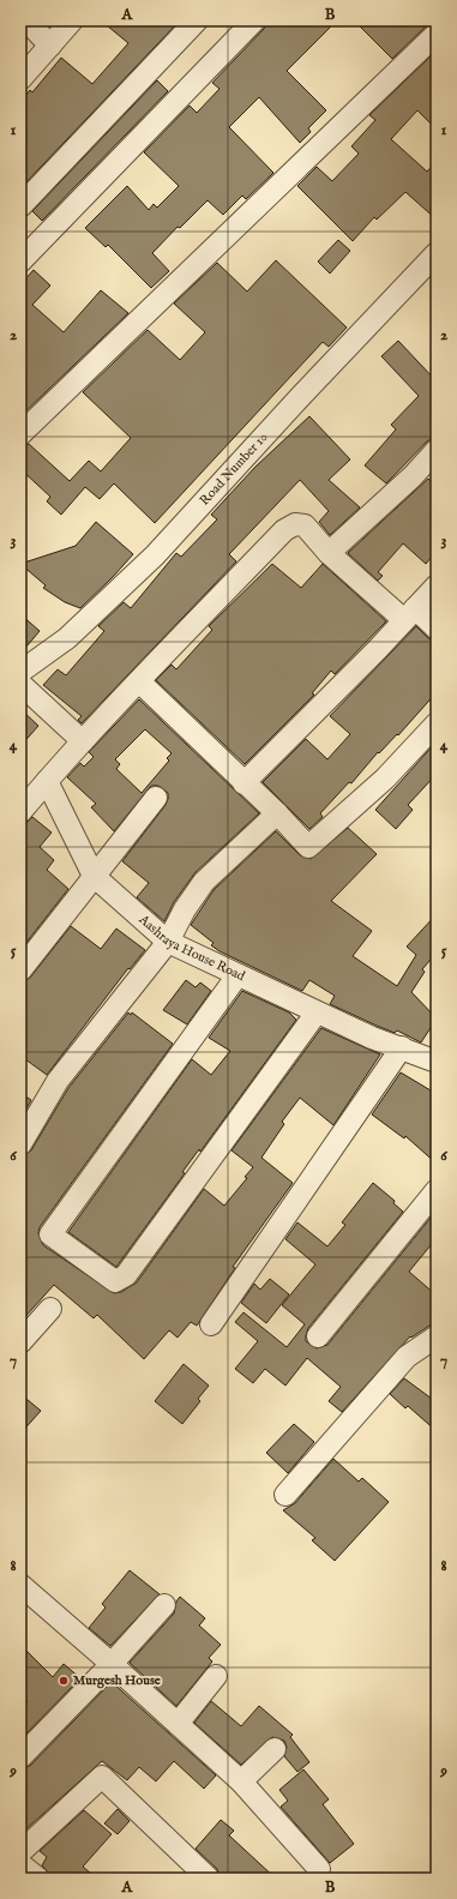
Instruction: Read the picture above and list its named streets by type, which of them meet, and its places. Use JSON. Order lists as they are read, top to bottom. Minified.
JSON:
{"streets":{"street":["Road Number 10","Aashraya House Road"]},"places":["Murgesh House"],"grid":{"columns":["A","B"],"rows":["1","2","3","4","5","6","7","8","9"]}}
